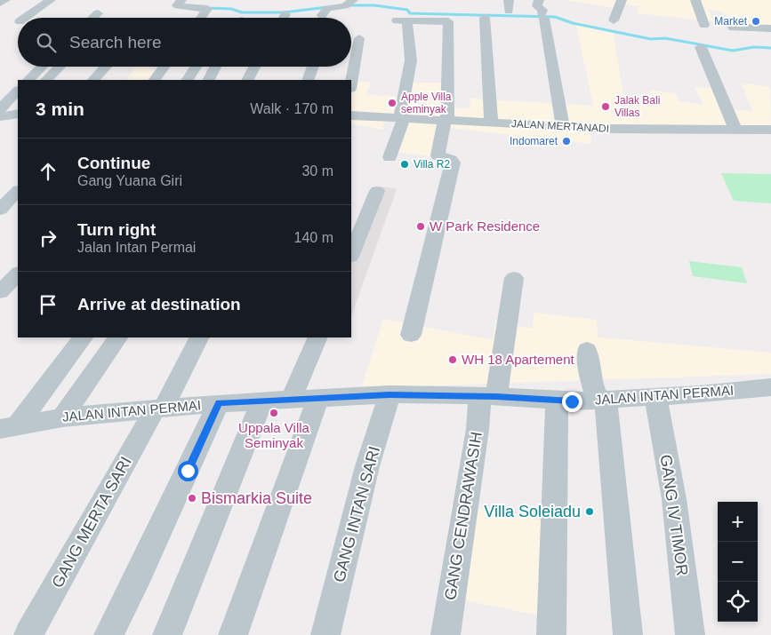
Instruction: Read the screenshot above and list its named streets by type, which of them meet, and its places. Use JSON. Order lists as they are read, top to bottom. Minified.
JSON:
{"streets":{"street":["JALAN MERTANADI","JALAN INTAN PERMAI","GANG INTAN SARI","GANG IV TIMOR","GANG CENDRAWASIH","GANG MERTA SARI"]},"crossings":[["JALAN INTAN PERMAI","GANG INTAN SARI"],["JALAN INTAN PERMAI","GANG IV TIMOR"],["JALAN INTAN PERMAI","GANG CENDRAWASIH"],["JALAN INTAN PERMAI","GANG MERTA SARI"]],"places":["Market","Apple Villa seminyak","Jalak Bali Villas","Indomaret","Villa R2","W Park Residence","WH 18 Apartement","Uppala Villa Seminyak","Bismarkia Suite","Villa Soleiadu"],"page":{"search":"Search here","heading":["3 min","Walk · 170 m"],"list":[["Continue","Gang Yuana Giri","30 m"],["Turn right","Jalan Intan Permai","140 m"],"Arrive at destination"],"map_buttons":["+","−"]}}
